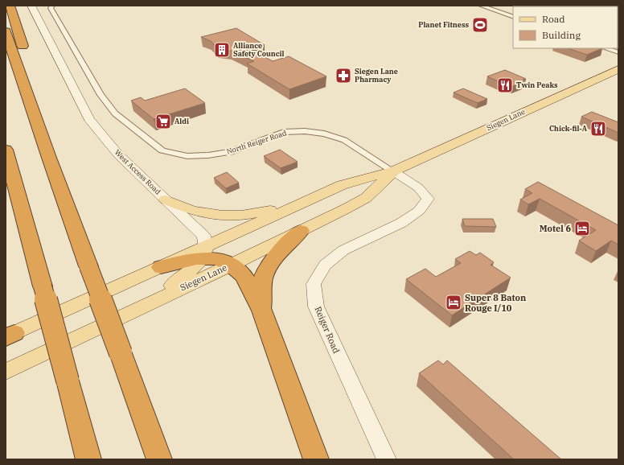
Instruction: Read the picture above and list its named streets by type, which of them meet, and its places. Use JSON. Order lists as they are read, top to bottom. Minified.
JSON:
{"streets":{"main road":["Siegen Lane","West Access Road","Reiger Road"],"street":["North Reiger Road"]},"crossings":[["Siegen Lane","North Reiger Road"],["Siegen Lane","West Access Road"],["Siegen Lane","Reiger Road"],["North Reiger Road","Reiger Road"]],"places":{"sports":["Planet Fitness"],"building":["Alliance Safety Council"],"pharmacy":["Siegen Lane Pharmacy"],"restaurant":["Twin Peaks","Chick-fil-A"],"supermarket":["Aldi"],"hotel":["Motel 6","Super 8 Baton Rouge I/10"]},"legend":["Road","Building"]}
